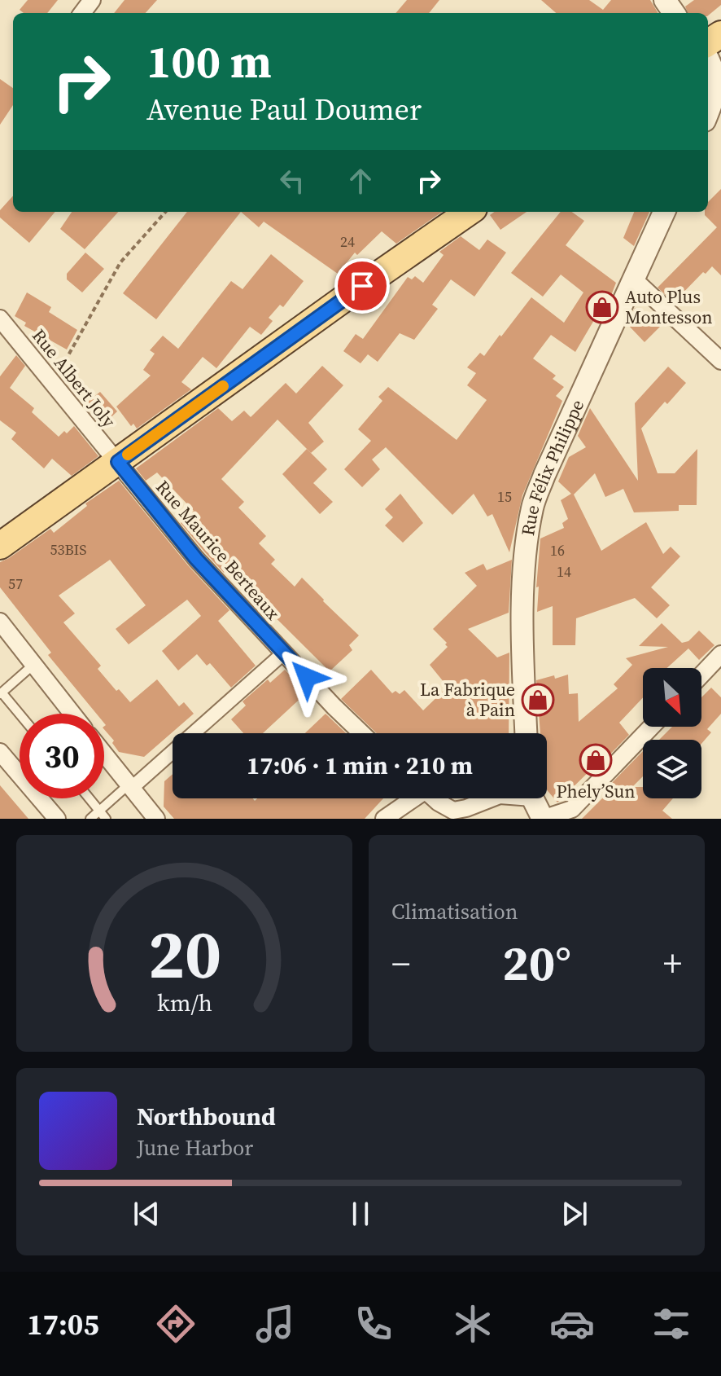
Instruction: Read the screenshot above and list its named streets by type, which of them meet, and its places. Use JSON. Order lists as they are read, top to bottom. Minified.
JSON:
{"streets":{"street":["Rue Albert Joly","Rue Félix Philippe","Rue Maurice Berteaux"]},"crossings":[["Rue Albert Joly","Rue Maurice Berteaux"]],"places":{"shop":["Auto Plus Montesson","La Fabrique à Pain","Phely’Sun"]},"house_numbers":["24","15","53BIS","16","14","57"],"north":"bottom right","page":{"turn":["100 m","Avenue Paul Doumer"],"limit":"30","trip":"17:06 · 1 min · 210 m","tile":"Climatisation","heat":["−","20°","+"],"song":["Northbound","June Harbor"],"tabs":"17:05","gauge":["20","km/h"]}}
